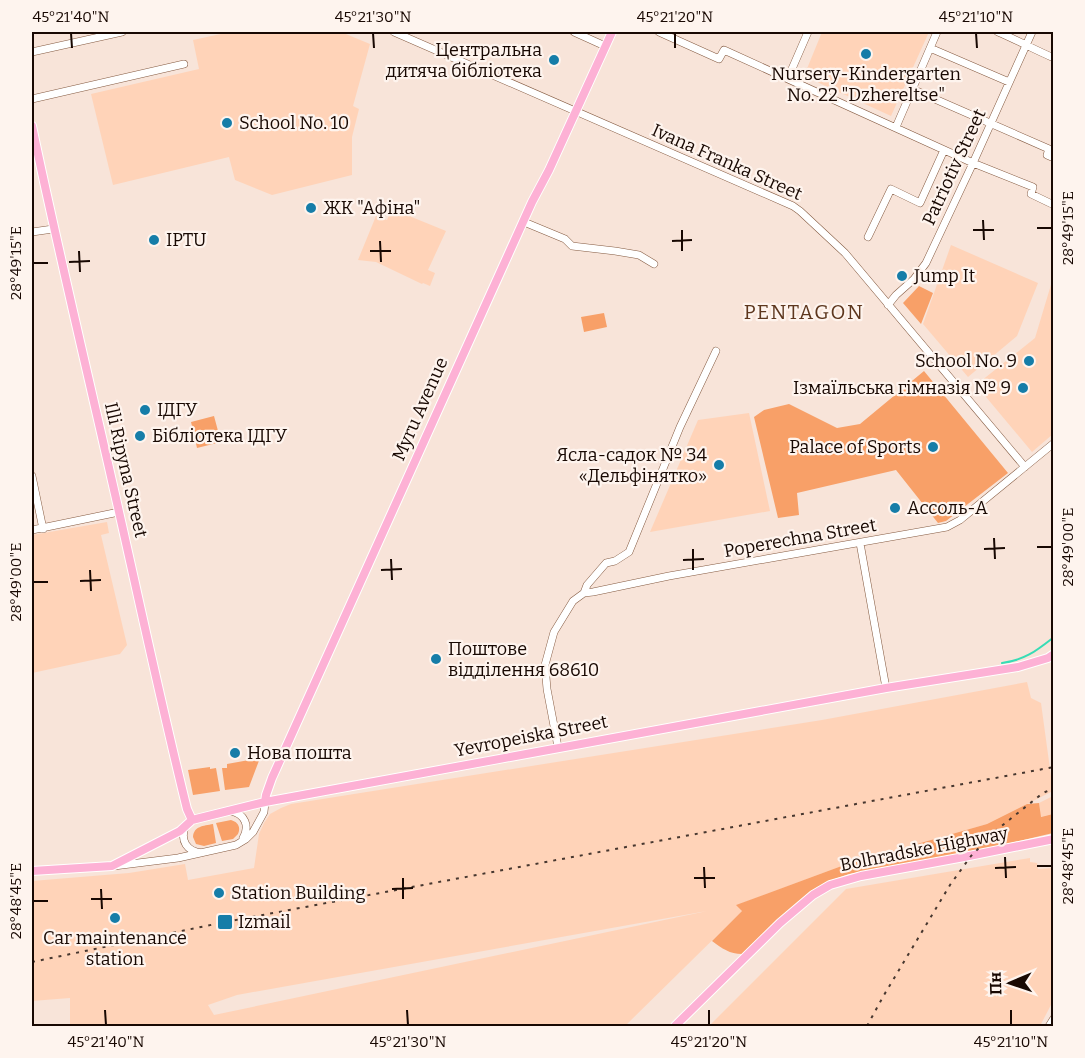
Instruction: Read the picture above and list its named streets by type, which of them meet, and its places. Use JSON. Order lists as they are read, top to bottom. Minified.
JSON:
{"streets":{"main road":["Myru Avenue","Illi Ripyna Street","Yevropeiska Street","Bolhradske Highway"],"street":["Ivana Franka Street","Patriotiv Street","Poperechna Street"]},"crossings":[["Ivana Franka Street","Patriotiv Street"],["Ivana Franka Street","Myru Avenue"],["Ivana Franka Street","Poperechna Street"],["Myru Avenue","Yevropeiska Street"],["Illi Ripyna Street","Yevropeiska Street"]],"districts":["PENTAGON"],"places":{"other":["Nursery-Kindergarten No. 22 \"Dzhereltse\"","Центральна дитяча бібліотека","School No. 10","ЖК \"Афіна\"","IPTU","Jump It","School No. 9","Ізмаїльська гімназія № 9","ІДГУ","Бібліотека ІДГУ","Palace of Sports","Ясла-садок № 34 «Дельфінятко»","Ассоль-А","Поштове відділення 68610","Нова пошта","Station Building","Car maintenance station"],"transit":["Izmail"]},"north":"left","coordinates":["45°21'40\"N","45°21'30\"N","45°21'20\"N","45°21'10\"N","28°49'15\"E","28°49'00\"E","28°48'45\"E"]}
